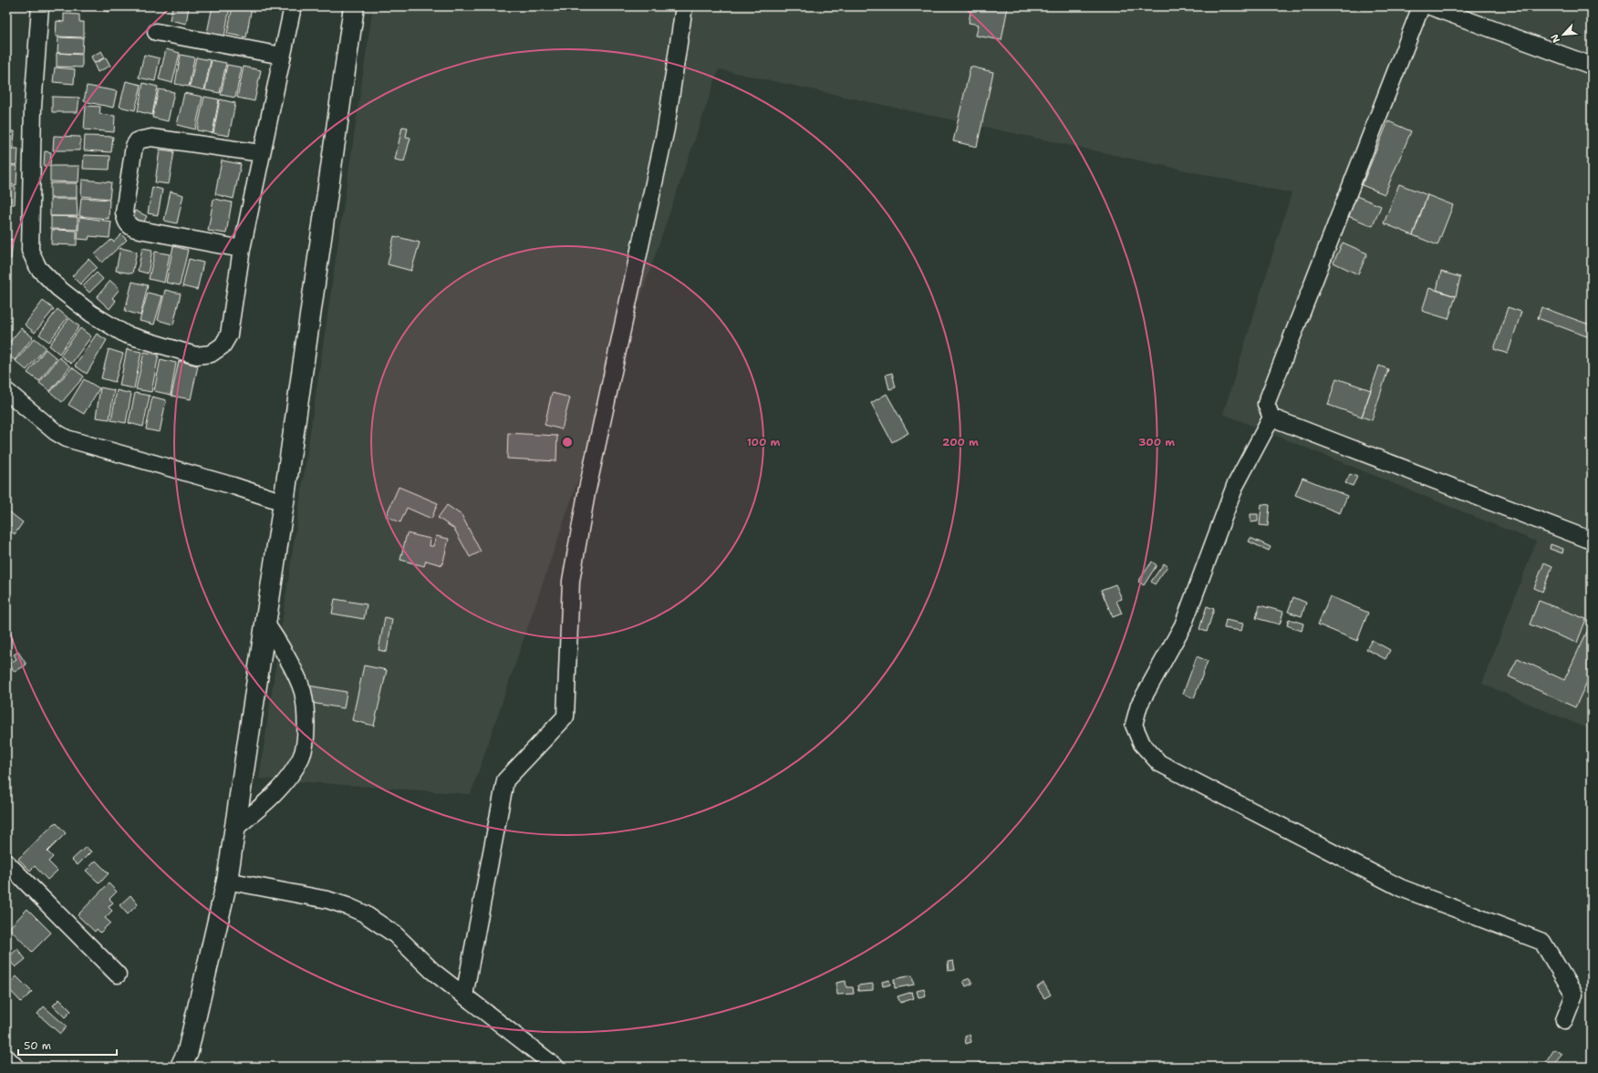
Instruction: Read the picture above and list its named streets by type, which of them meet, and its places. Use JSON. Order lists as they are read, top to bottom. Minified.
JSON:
{"scale_bar":"50 m","north":"bottom left","rings":["100 m","200 m","300 m"]}
